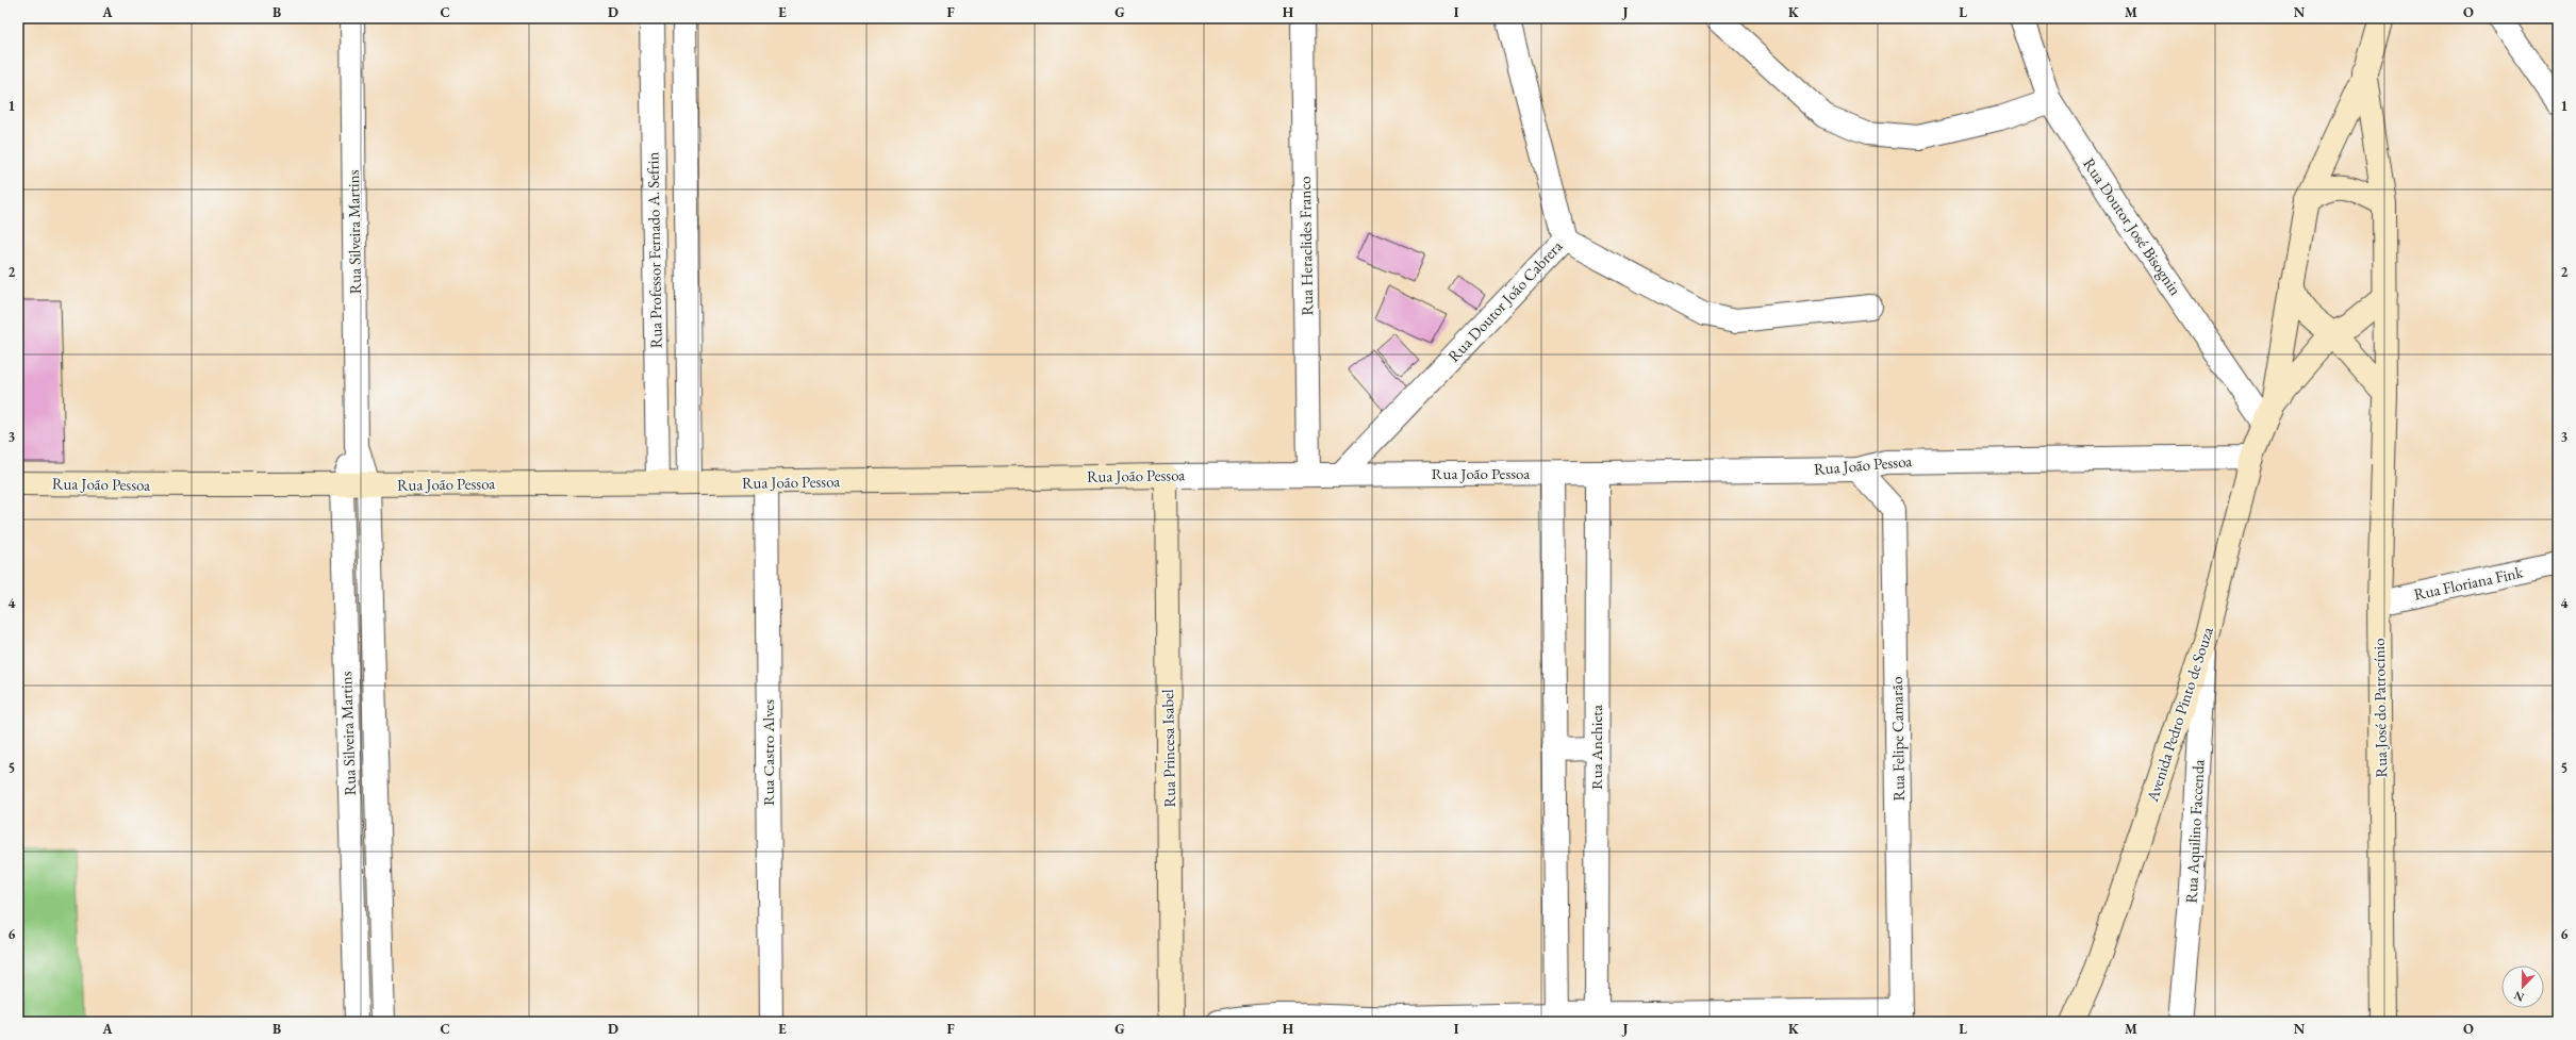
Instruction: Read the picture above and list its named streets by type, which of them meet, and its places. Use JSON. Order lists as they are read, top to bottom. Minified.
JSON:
{"streets":{"main road":["Rua João Pessoa","Rua José do Patrocínio","Avenida Pedro Pinto de Souza","Rua Princesa Isabel"],"street":["Rua Doutor José Bisognin","Rua Silveira Martins","Rua Heraclides Franco","Rua Professor Fernado A. Sefrin","Rua Doutor João Cabrera","Rua Floriana Fink","Rua Felipe Camarão","Rua Anchieta","Rua Castro Alves","Rua Aquilino Faccenda"]},"crossings":[["Rua Doutor José Bisognin","Avenida Pedro Pinto de Souza"],["Rua Silveira Martins","Rua João Pessoa"],["Rua Heraclides Franco","Rua João Pessoa"],["Rua Professor Fernado A. Sefrin","Rua João Pessoa"],["Rua Doutor João Cabrera","Rua João Pessoa"],["Rua João Pessoa","Avenida Pedro Pinto de Souza"],["Rua João Pessoa","Rua Felipe Camarão"],["Rua João Pessoa","Rua Anchieta"],["Rua João Pessoa","Rua Princesa Isabel"],["Rua João Pessoa","Rua Castro Alves"],["Rua Floriana Fink","Rua José do Patrocínio"],["Rua José do Patrocínio","Avenida Pedro Pinto de Souza"],["Avenida Pedro Pinto de Souza","Rua Aquilino Faccenda"]],"north":"bottom","grid":{"columns":["A","B","C","D","E","F","G","H","I","J","K","L","M","N","O"],"rows":["1","2","3","4","5","6"]}}
